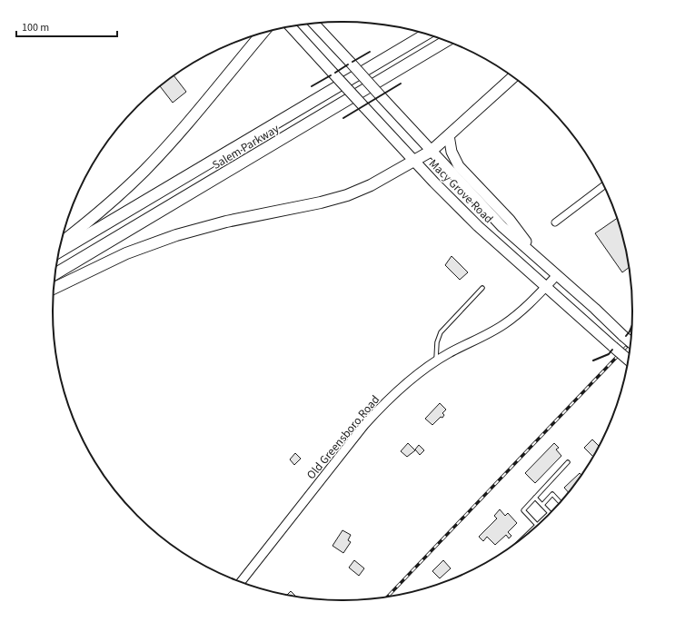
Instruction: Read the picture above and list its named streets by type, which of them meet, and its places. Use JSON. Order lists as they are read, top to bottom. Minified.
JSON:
{"streets":{"highway":["Salem Parkway"],"main road":["Macy Grove Road"],"street":["Old Greensboro Road"]},"crossings":[["Macy Grove Road","Old Greensboro Road"]],"scale_bar":"100 m"}
